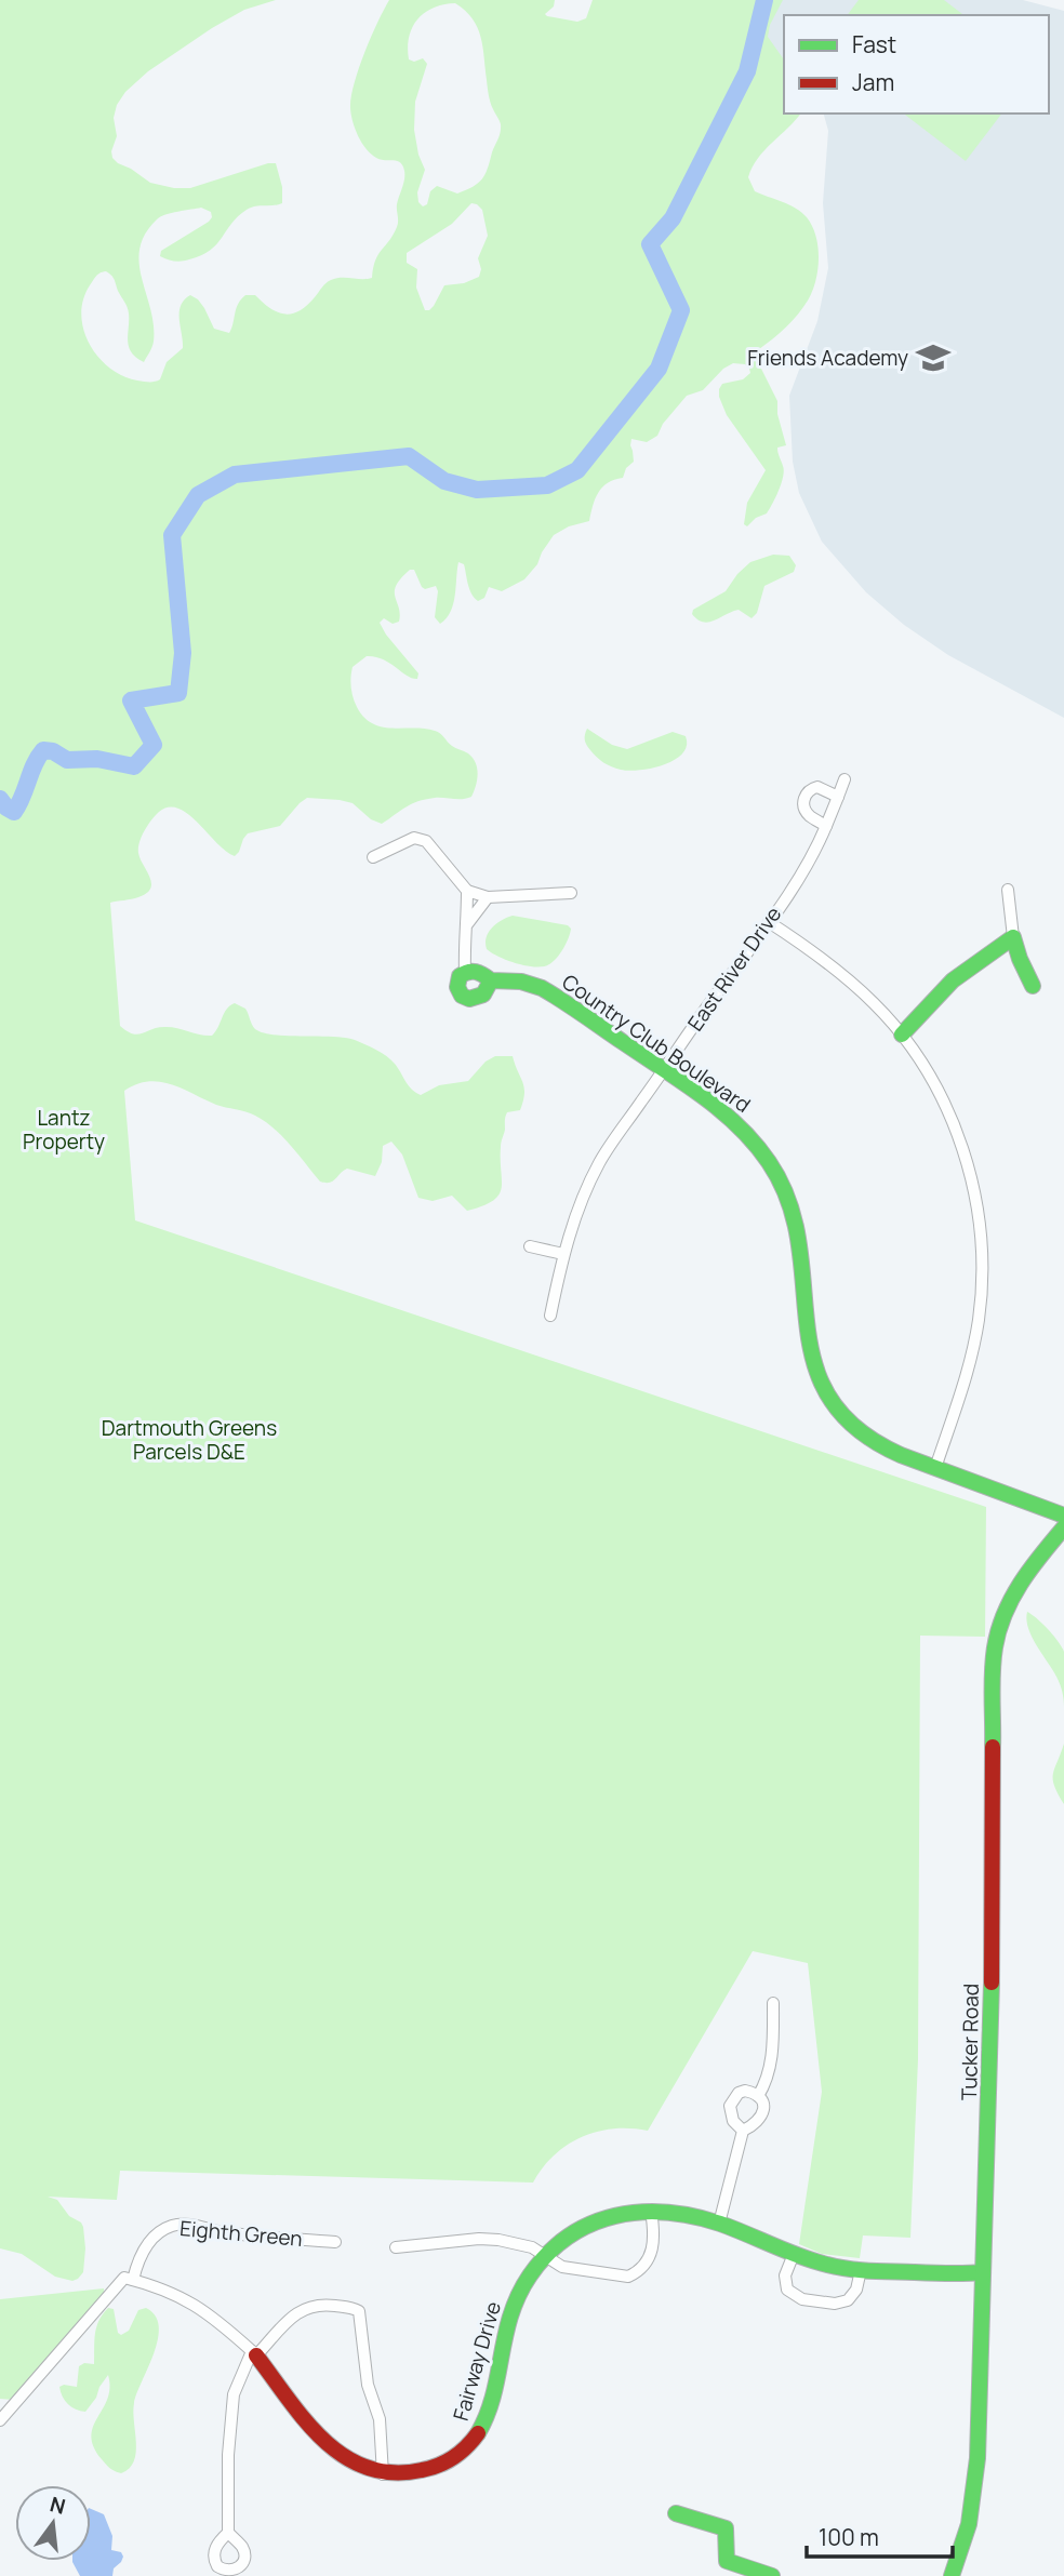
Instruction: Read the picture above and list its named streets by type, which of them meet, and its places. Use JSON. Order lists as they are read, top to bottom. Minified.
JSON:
{"streets":{"street":["East River Drive","Country Club Boulevard","Tucker Road","Eighth Green","Fairway Drive"]},"crossings":[["East River Drive","Country Club Boulevard"],["Tucker Road","Fairway Drive"]],"parks":["Lantz Property","Dartmouth Greens Parcels D&E"],"places":{"school or university":["Friends Academy"]},"legend":["Fast","Jam"],"scale_bar":"100 m","north":"top"}
